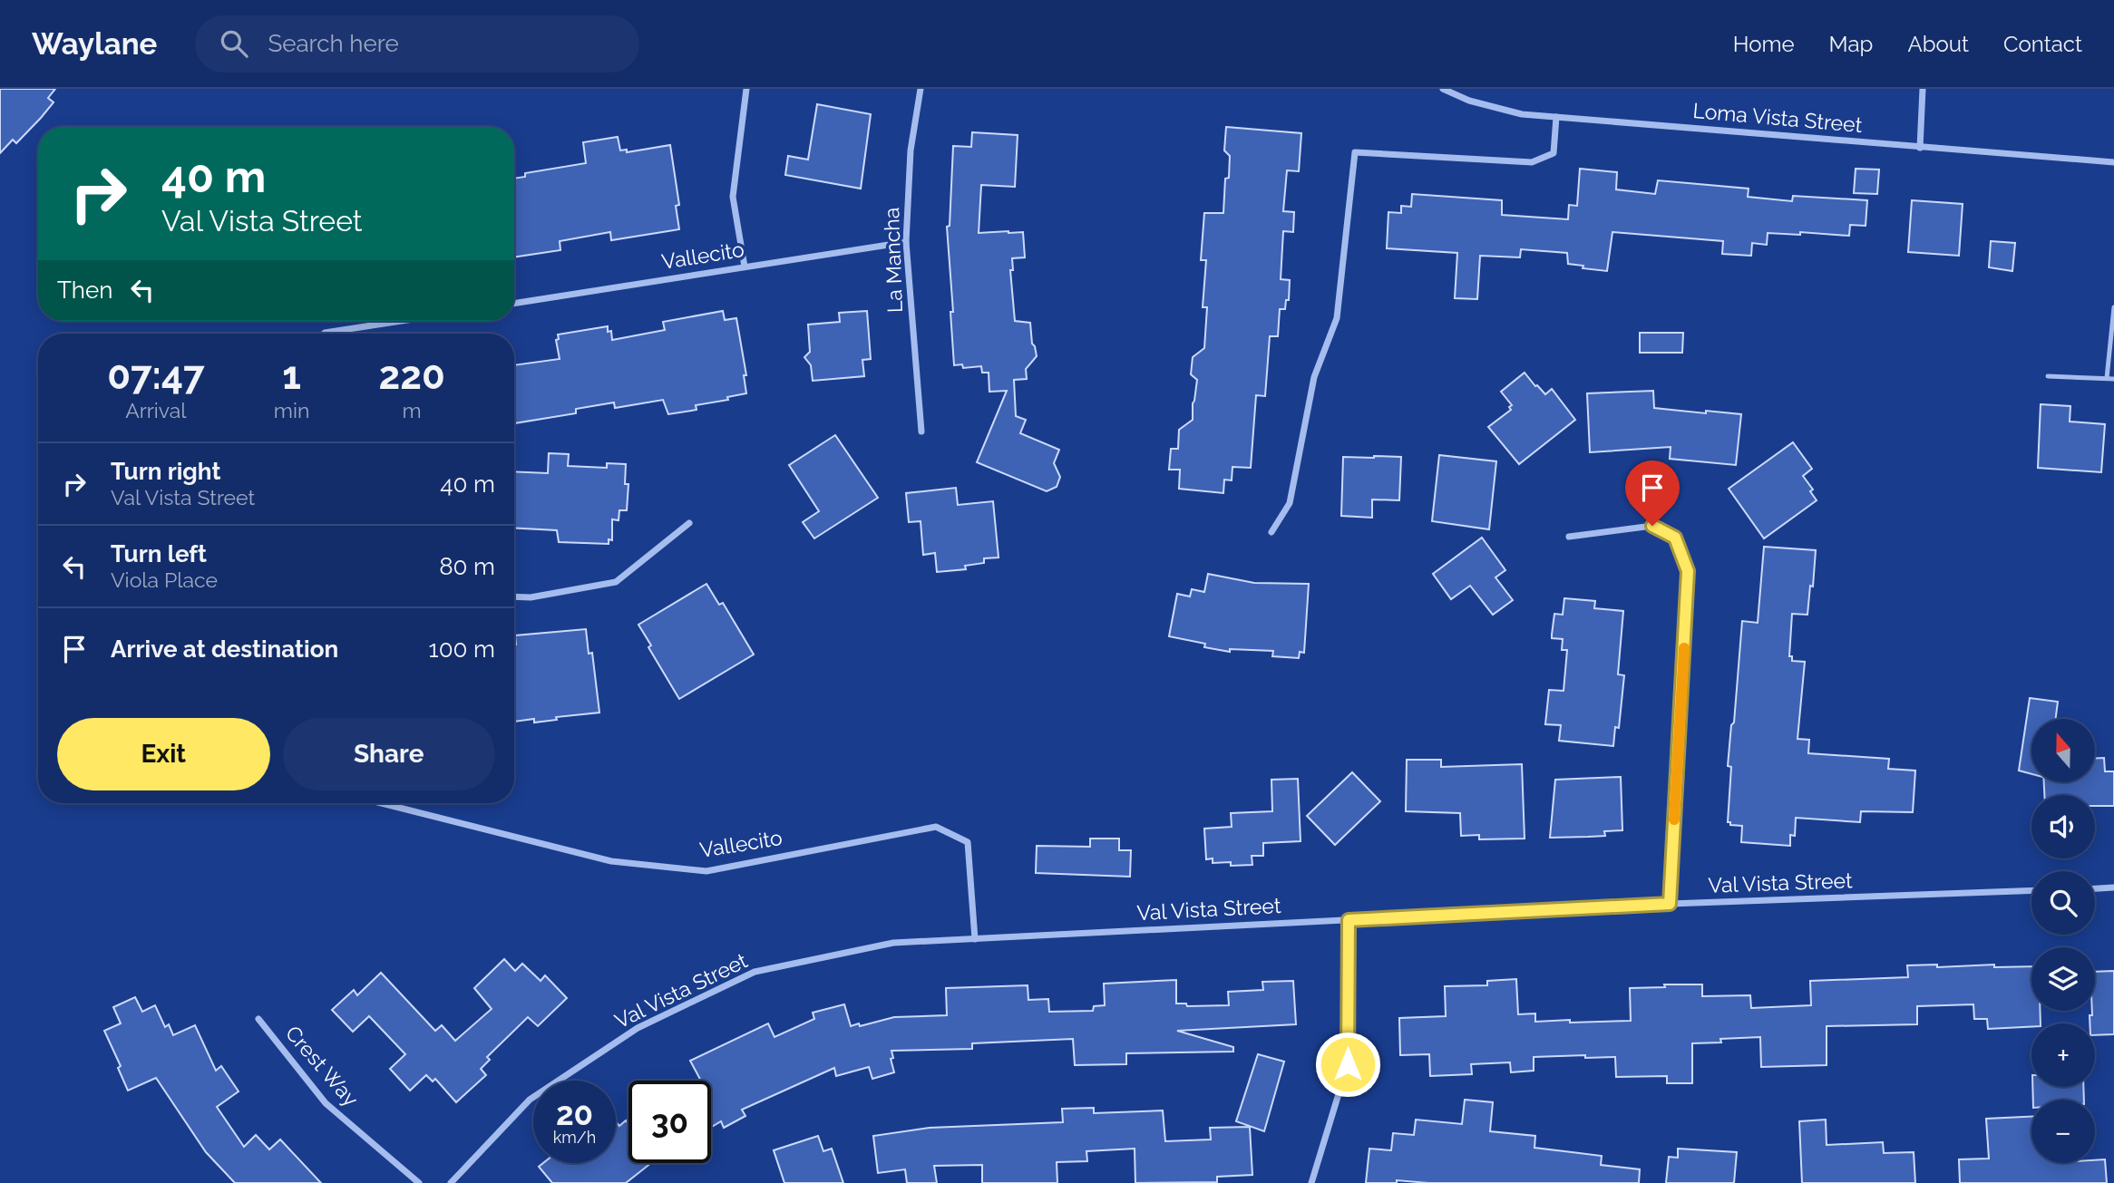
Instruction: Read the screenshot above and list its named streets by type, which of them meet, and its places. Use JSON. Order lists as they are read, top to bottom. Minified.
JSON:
{"streets":{"street":["Loma Vista Street","Vallecito","La Mancha","Val Vista Street","Crest Way"]},"crossings":[["Vallecito","La Mancha"],["Vallecito","Val Vista Street"]],"north":"top","page":{"header":"Waylane","search":"Search here","nav":["Home","Map","About","Contact"],"turn":["40 m","Val Vista Street"],"then":"Then","eta":["07:47","Arrival","1","min","220","m"],"list":[{"name":"Turn right","note":"Val Vista Street","value":"40 m"},{"name":"Turn left","note":"Viola Place","value":"80 m"},{"name":"Arrive at destination","value":"100 m"}],"buttons":["Exit","Share"],"map_buttons":["+","−"],"speed":"20 km/h","limit":"30"}}
